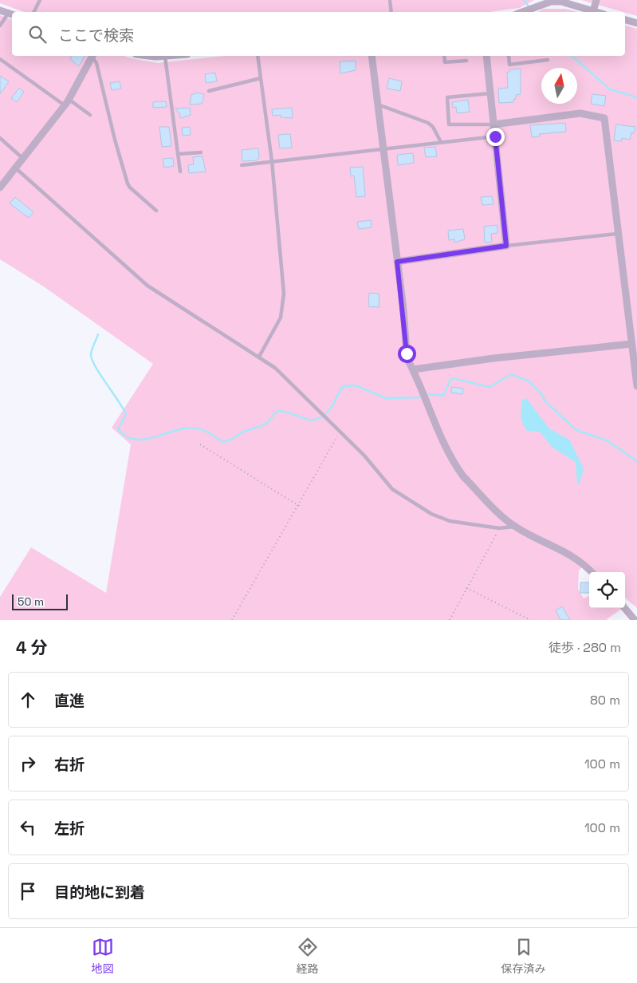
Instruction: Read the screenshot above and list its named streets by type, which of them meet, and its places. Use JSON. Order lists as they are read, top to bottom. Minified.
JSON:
{"scale_bar":"50 m","north":"top","page":{"search":"ここで検索","scale":"50 m","heading":["4 分","徒歩 · 280 m"],"list":[["直進","80 m"],["右折","100 m"],["左折","100 m"],"目的地に到着"],"nav":["地図","経路","保存済み"]}}
